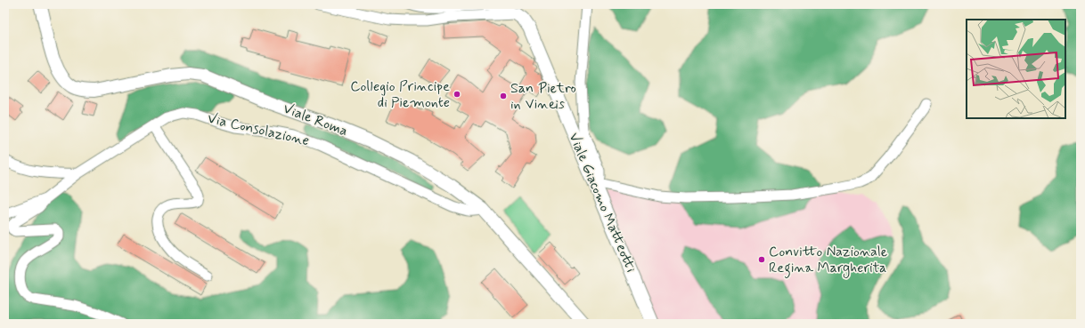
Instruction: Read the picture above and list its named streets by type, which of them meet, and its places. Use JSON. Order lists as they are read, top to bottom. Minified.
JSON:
{"streets":{"street":["Viale Roma","Via Consolazione","Viale Giacomo Matteotti"]},"crossings":[["Viale Roma","Via Consolazione"]],"places":["Collegio Principe di Piemonte","San Pietro in Vineis","Convitto Nazionale Regina Margherita"]}
